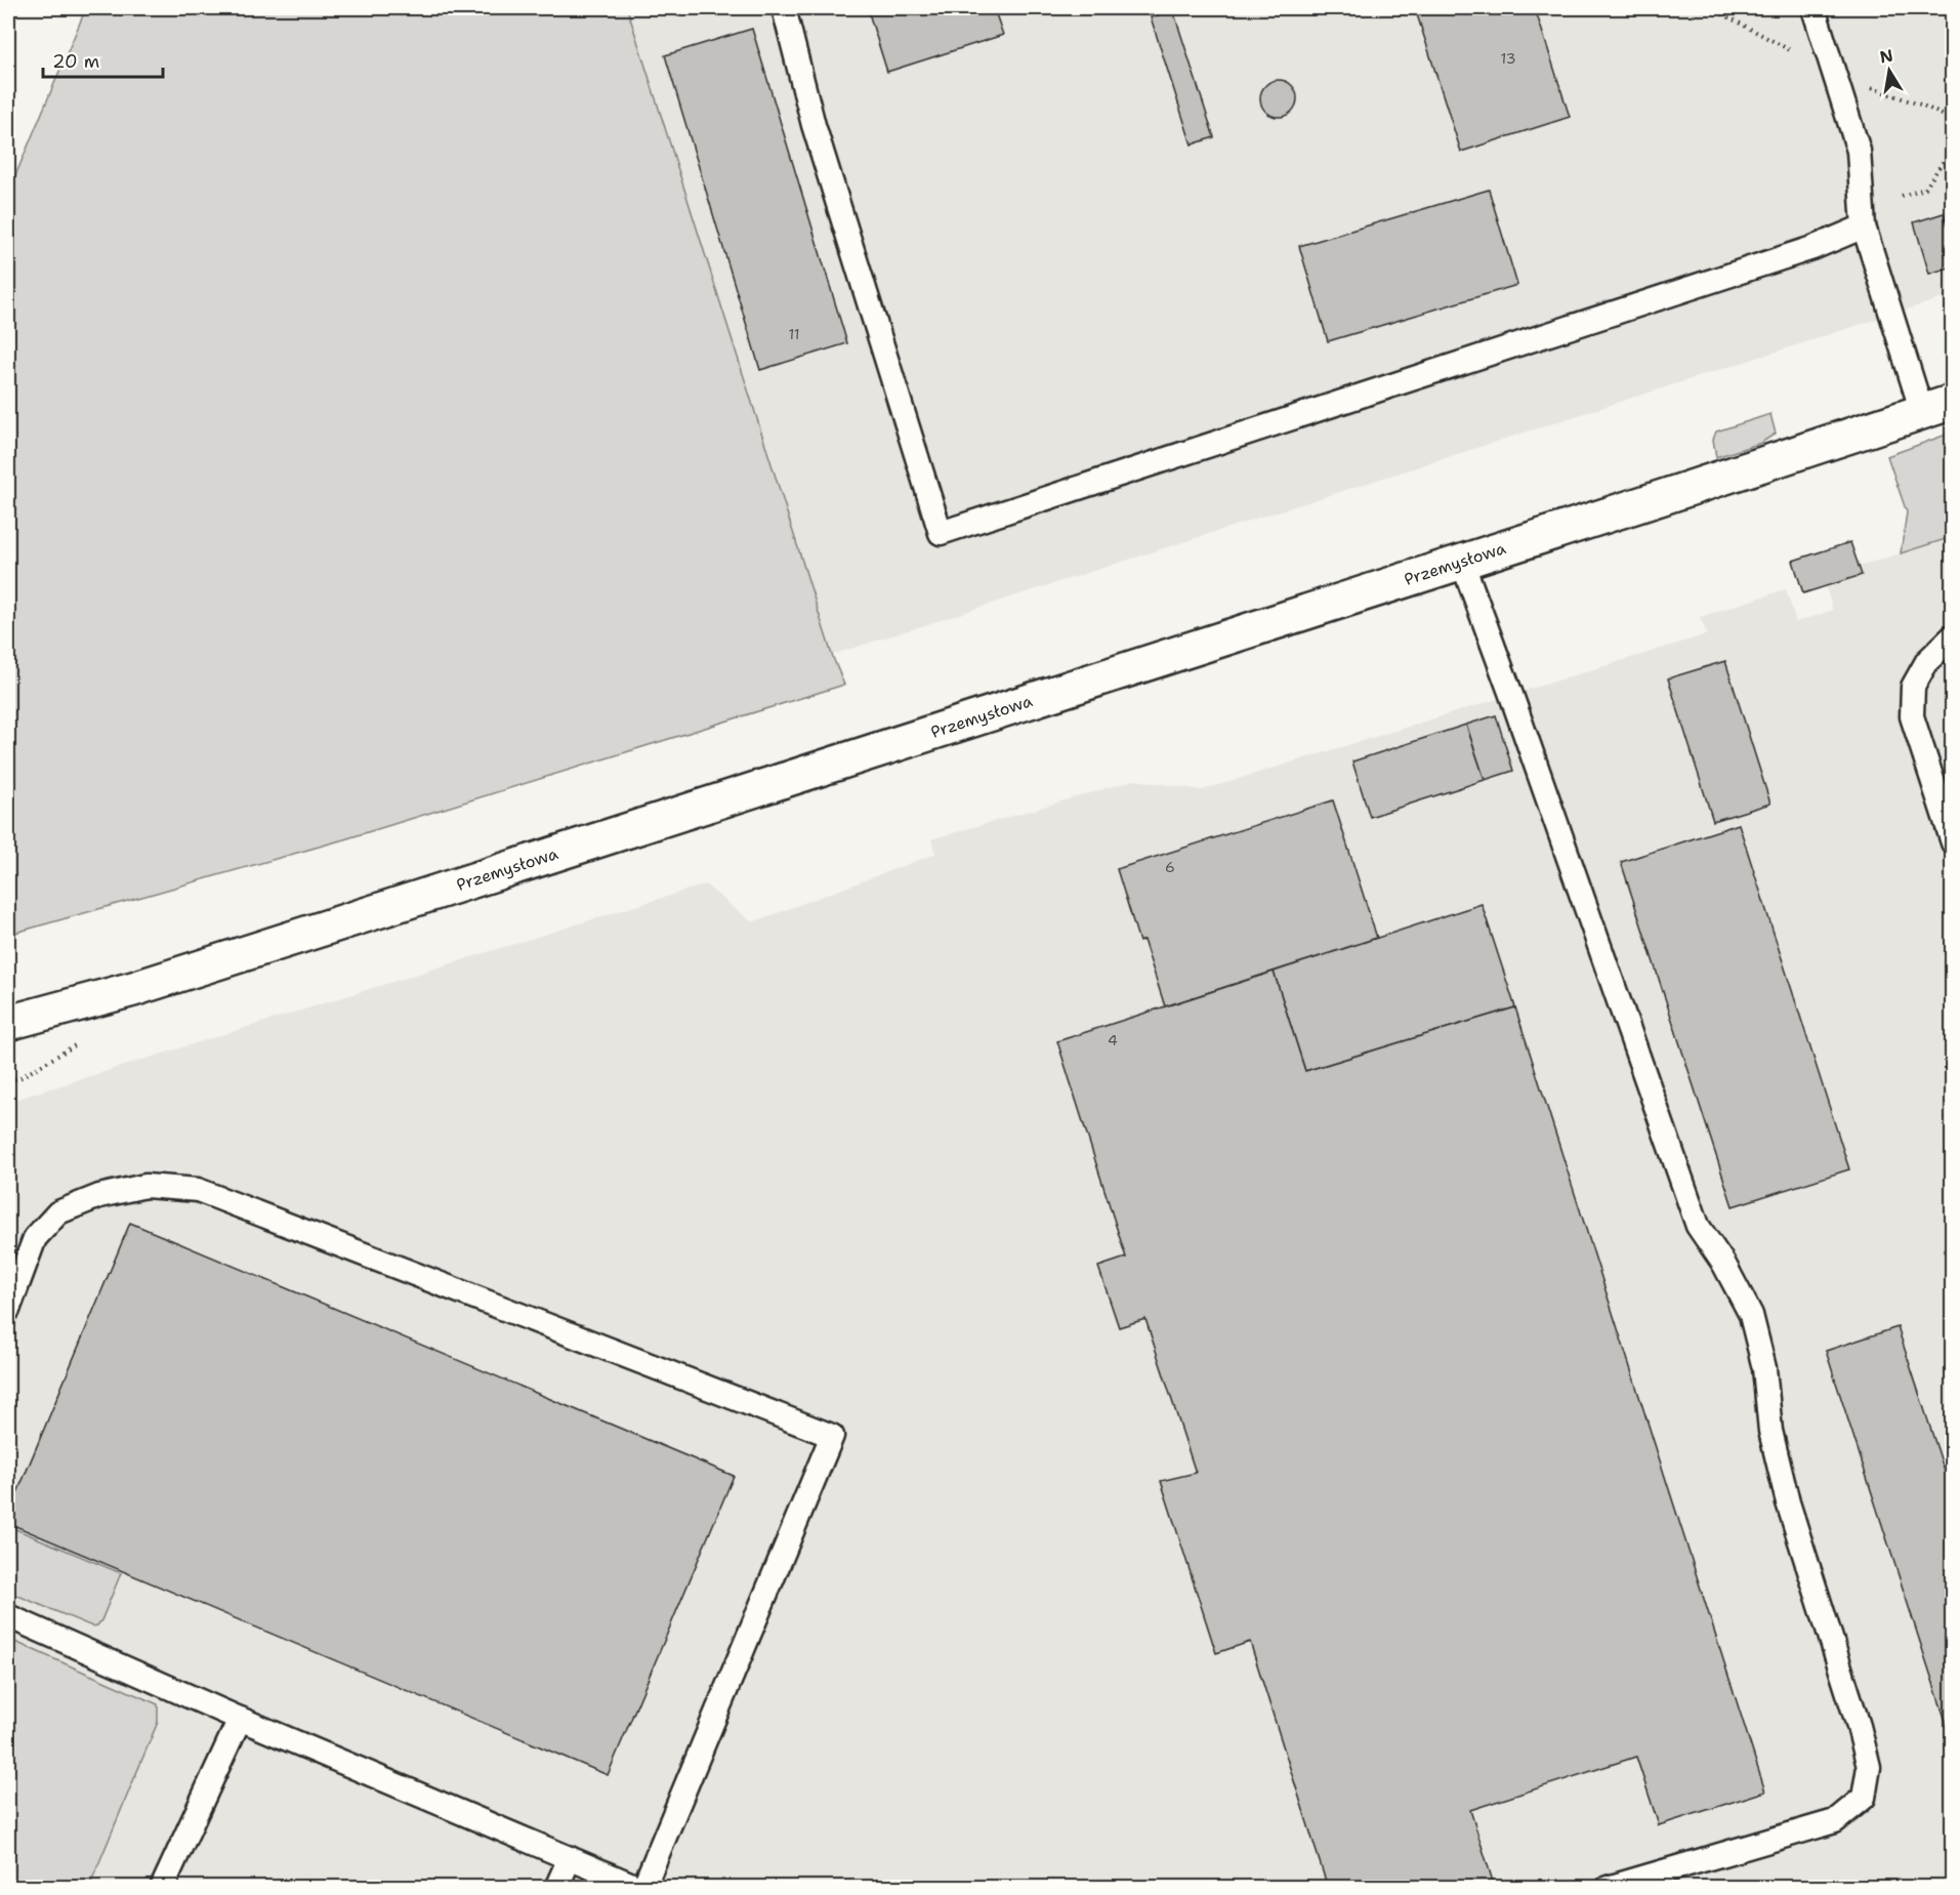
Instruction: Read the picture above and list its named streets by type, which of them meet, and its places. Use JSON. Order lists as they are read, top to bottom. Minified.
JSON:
{"streets":{"street":["Przemysłowa"]},"house_numbers":["13","11","6","4"],"scale_bar":"20 m","north":"top"}
